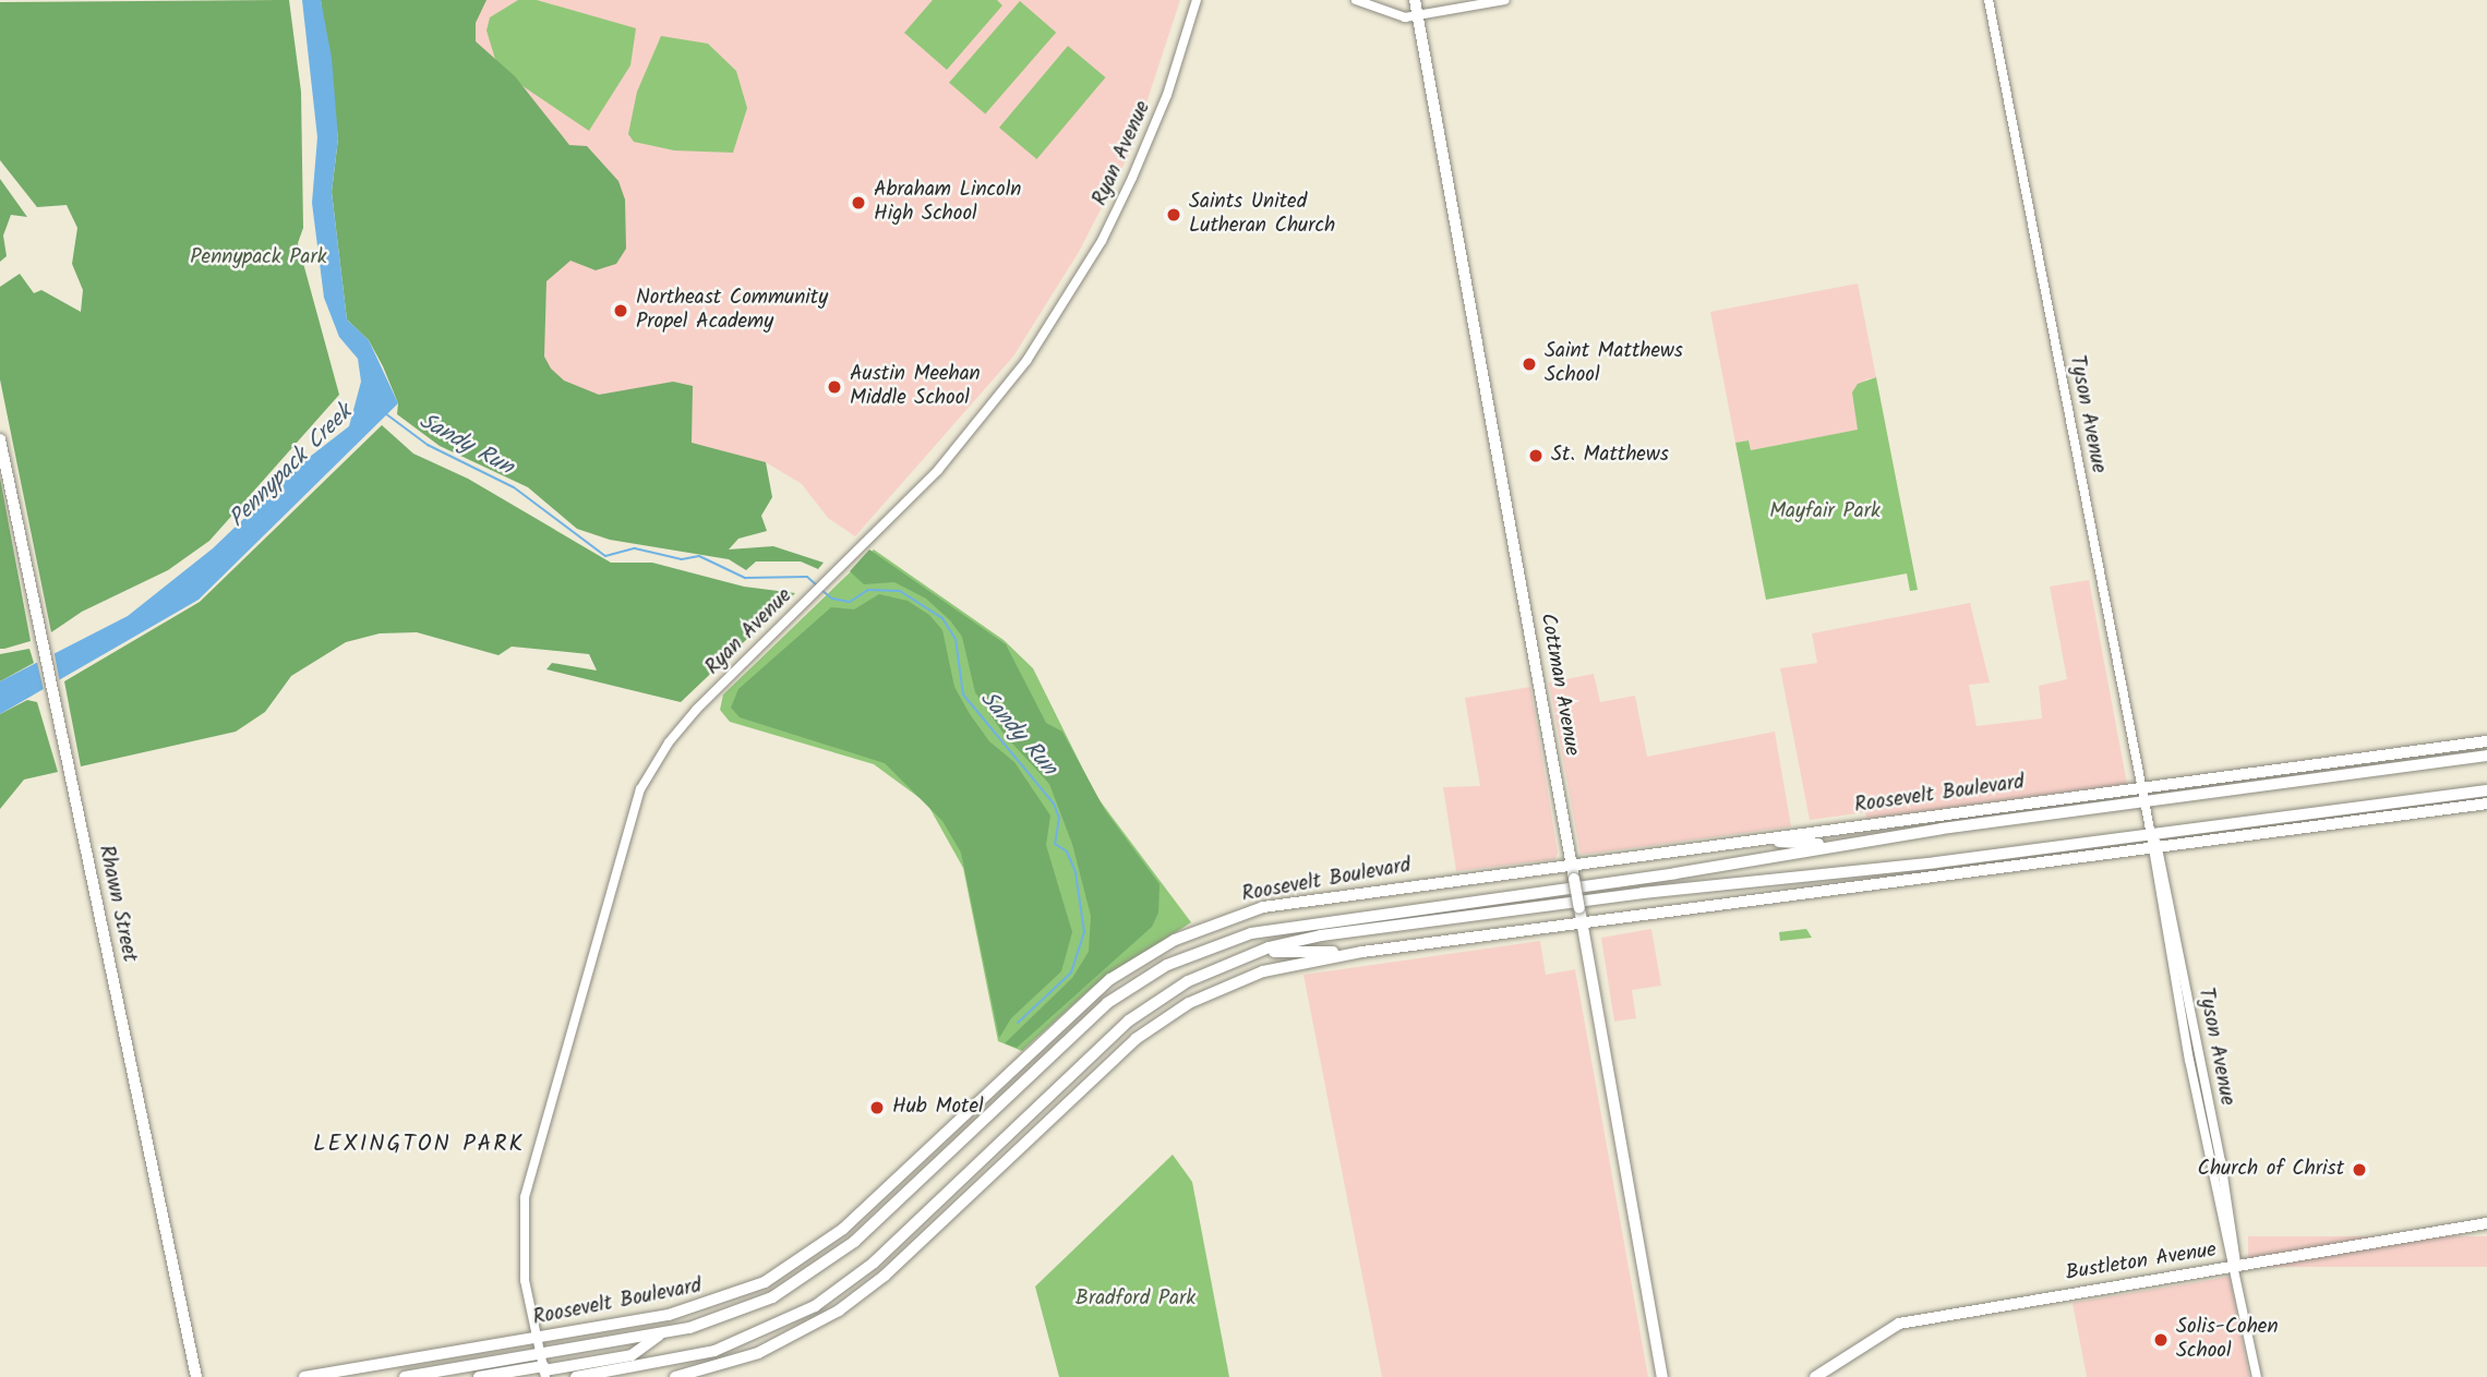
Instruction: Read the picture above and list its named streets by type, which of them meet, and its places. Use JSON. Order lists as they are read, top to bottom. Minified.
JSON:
{"streets":{"highway":["Roosevelt Boulevard"],"main road":["Cottman Avenue","Rhawn Street","Bustleton Avenue"],"street":["Ryan Avenue","Tyson Avenue"]},"crossings":[["Ryan Avenue","Roosevelt Boulevard"],["Tyson Avenue","Roosevelt Boulevard"],["Tyson Avenue","Bustleton Avenue"],["Cottman Avenue","Roosevelt Boulevard"]],"districts":["LEXINGTON PARK"],"water":["Sandy Run","Pennypack Creek"],"parks":["Pennypack Park","Mayfair Park","Bradford Park"],"places":["Abraham Lincoln High School","Saints United Lutheran Church","Northeast Community Propel Academy","Saint Matthews School","Austin Meehan Middle School","St. Matthews","Hub Motel","Church of Christ","Solis-Cohen School"]}
